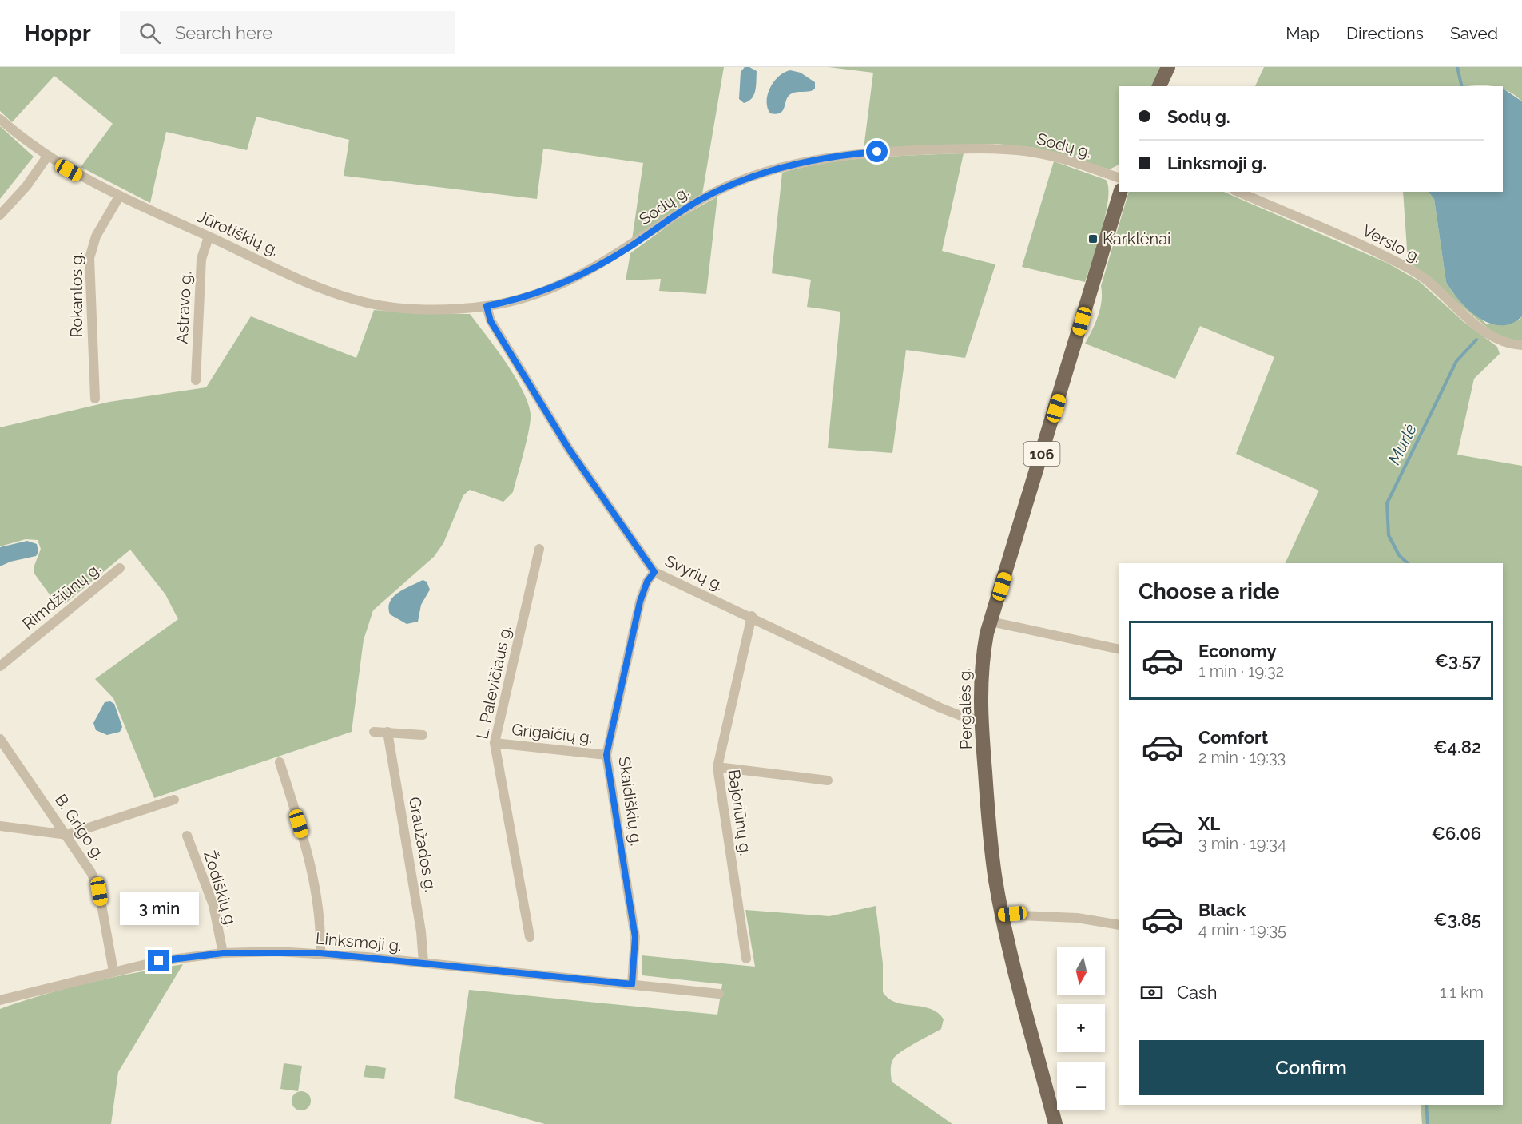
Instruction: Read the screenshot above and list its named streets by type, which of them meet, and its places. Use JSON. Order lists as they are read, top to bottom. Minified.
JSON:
{"streets":{"main road":["106","Pergalės g."],"street":["Sodų g.","Jūrotiškių g.","Verslo g.","Rokantos g.","Astravo g.","Svyrių g.","Rimdžiūnų g.","L. Palevičiaus g.","Grigaičių g.","Skaidiškių g.","Bajoriūnų g.","B. Grigo g.","Graužados g.","Žodiškių g.","Linksmoji g."]},"crossings":[["Sodų g.","Jūrotiškių g."],["Sodų g.","Svyrių g."],["Jūrotiškių g.","Rokantos g."],["Jūrotiškių g.","Astravo g."],["Jūrotiškių g.","Svyrių g."],["Svyrių g.","Pergalės g."],["Svyrių g.","Skaidiškių g."],["Svyrių g.","Bajoriūnų g."],["L. Palevičiaus g.","Grigaičių g."],["Grigaičių g.","Skaidiškių g."],["Skaidiškių g.","Linksmoji g."],["B. Grigo g.","Linksmoji g."],["Graužados g.","Linksmoji g."],["Žodiškių g.","Linksmoji g."]],"water":["Murlė"],"places":{"transit":["Karklėnai"]},"north":"bottom","page":{"header":"Hoppr","search":"Search here","nav":["Map","Directions","Saved"],"banner":["Sodų g.","Linksmoji g."],"heading":"Choose a ride","list":[{"name":"Economy","note":"1 min · 19:32","value":"€3.57"},{"name":"Comfort","note":"2 min · 19:33","value":"€4.82"},{"name":"XL","note":"3 min · 19:34","value":"€6.06"},{"name":"Black","note":"4 min · 19:35","value":"€3.85"}],"bubble":"3 min","map_buttons":["+","−"],"pay":["Cash","1.1 km"],"buttons":"Confirm"}}
